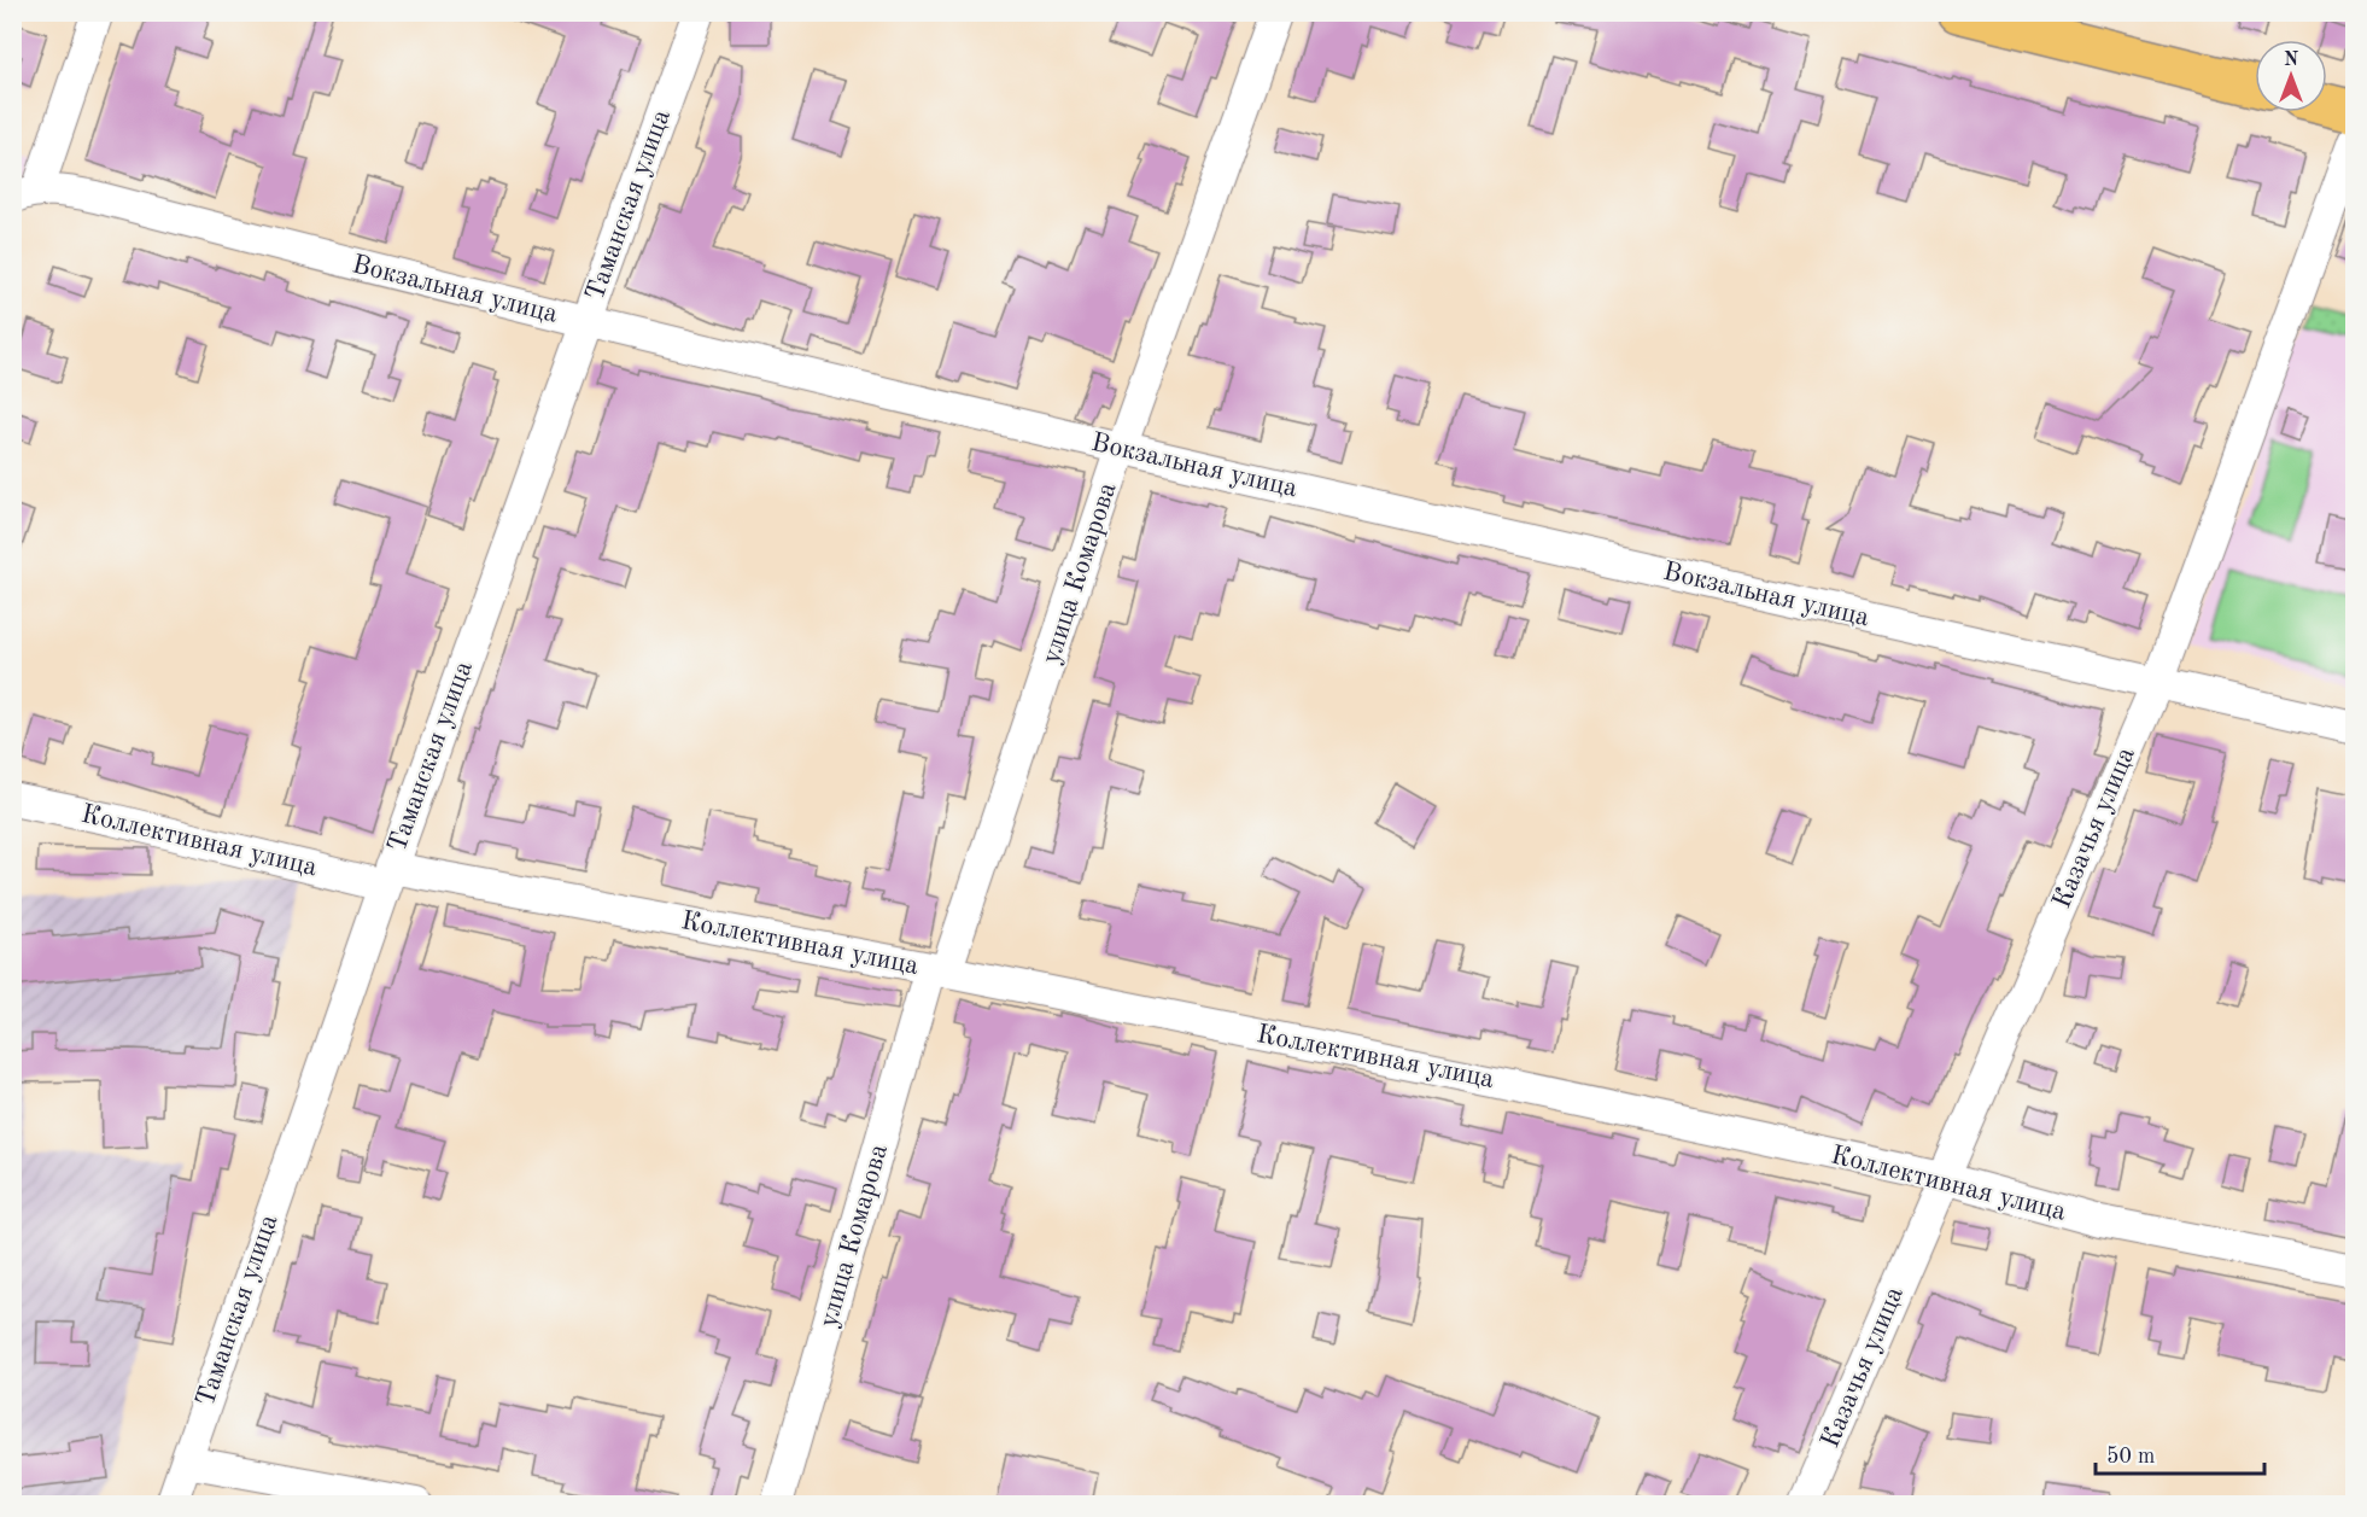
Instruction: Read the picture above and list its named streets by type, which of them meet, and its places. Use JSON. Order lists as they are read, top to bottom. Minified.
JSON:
{"streets":{"street":["Таманская улица","Вокзальная улица","улица Комарова","Казачья улица","Коллективная улица"]},"crossings":[["Таманская улица","Вокзальная улица"],["Таманская улица","Коллективная улица"],["Вокзальная улица","улица Комарова"],["Вокзальная улица","Казачья улица"],["улица Комарова","Коллективная улица"],["Казачья улица","Коллективная улица"]],"scale_bar":"50 m","north":"top"}
